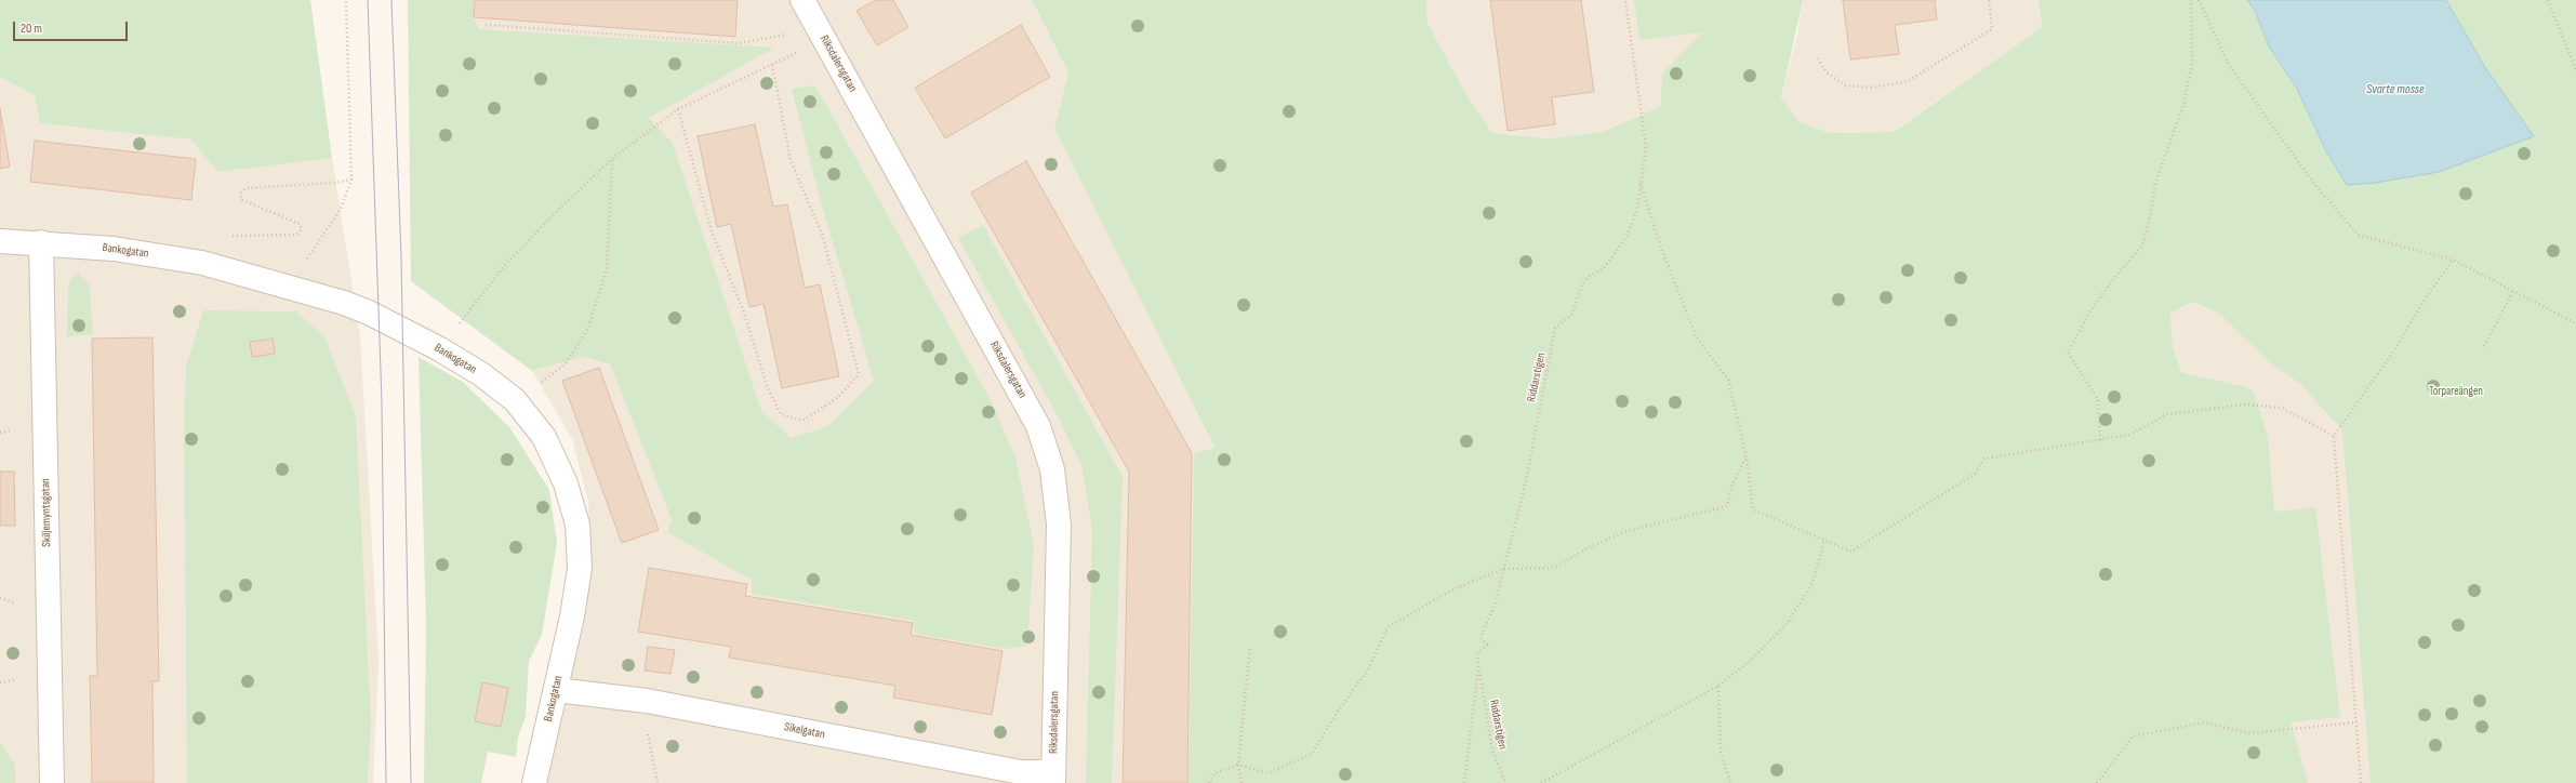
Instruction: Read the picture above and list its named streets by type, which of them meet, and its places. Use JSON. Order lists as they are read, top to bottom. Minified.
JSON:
{"streets":{"street":["Riksdalersgatan","Bankogatan","Skiljemyntsgatan","Sikelgatan"],"path":["Riddarstigen"]},"crossings":[["Riksdalersgatan","Sikelgatan"],["Bankogatan","Skiljemyntsgatan"],["Bankogatan","Sikelgatan"]],"water":["Svarte mosse"],"parks":["Torpareängen"],"scale_bar":"20 m"}
